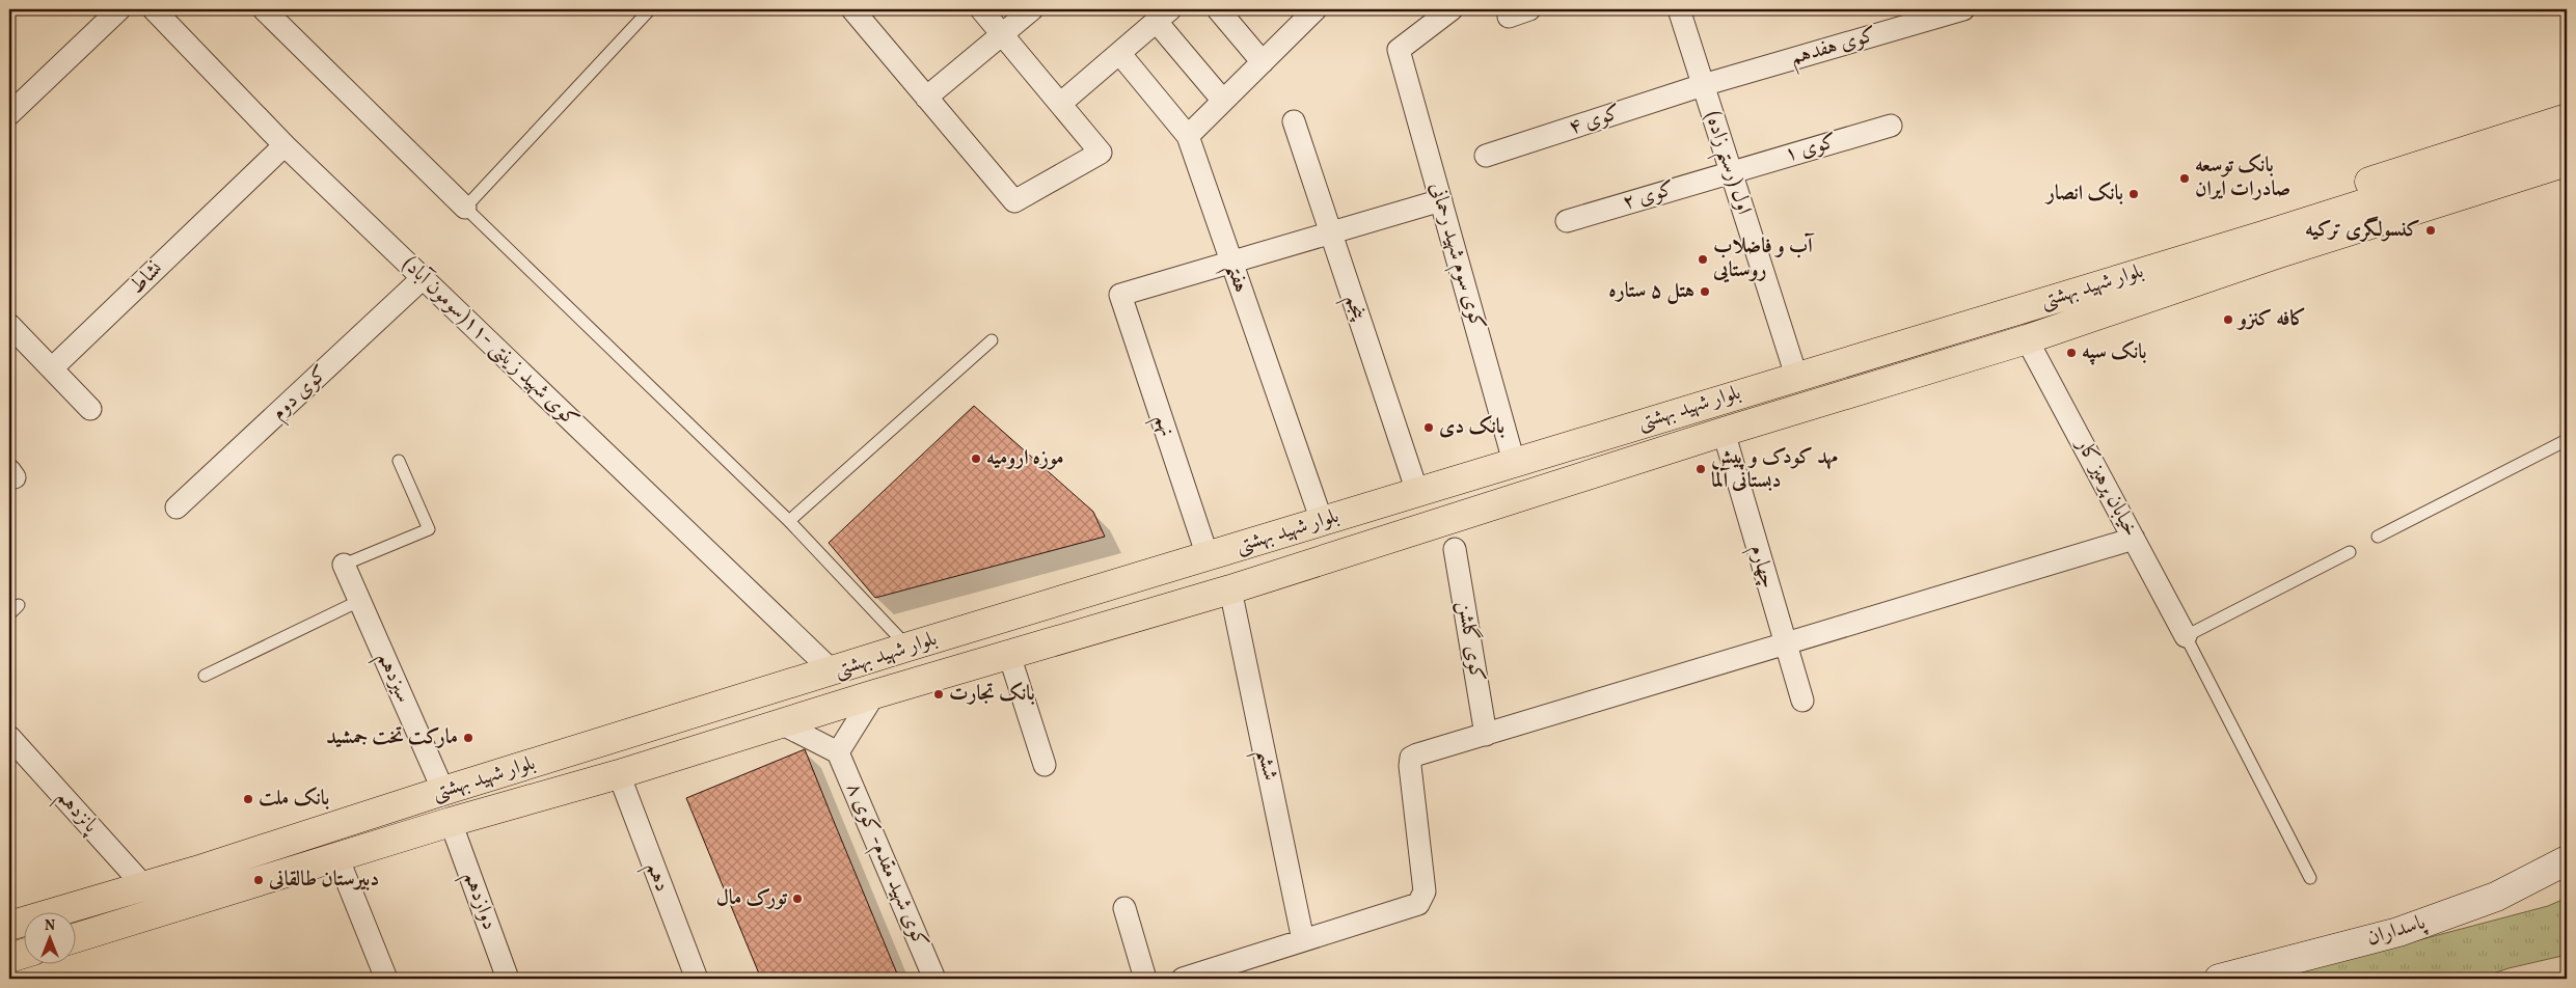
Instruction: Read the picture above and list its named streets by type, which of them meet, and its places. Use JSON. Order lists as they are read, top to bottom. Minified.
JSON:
{"streets":{"main road":["بلوار شهید بهشتی","پاسداران"],"street":["کوی هفدهم","کوی ۴","کوی ۱","اول (رستم زاده)","کوی ۲","کوی سوم شهید رحمانی","نشاط","هفتم","پنجم","کوی شهید زینتی -۱۱(سومون آباد)","کوی دوم","نهم","خیابان پرهیز کار","چهارم","کوی گلشن","سیزدهم","ششم","پانزدهم","کوی شهید مقدم- کوی ۸","دهم","دوازدهم"]},"crossings":[["کوی هفدهم","کوی ۴"],["کوی هفدهم","اول (رستم زاده)"],["کوی ۴","اول (رستم زاده)"],["کوی ۱","اول (رستم زاده)"],["کوی ۱","کوی ۲"],["اول (رستم زاده)","کوی ۲"],["اول (رستم زاده)","بلوار شهید بهشتی"],["کوی سوم شهید رحمانی","بلوار شهید بهشتی"],["نشاط","کوی شهید زینتی -۱۱(سومون آباد)"],["هفتم","بلوار شهید بهشتی"],["هفتم","نهم"],["بلوار شهید بهشتی","پنجم"],["بلوار شهید بهشتی","کوی شهید زینتی -۱۱(سومون آباد)"],["بلوار شهید بهشتی","نهم"],["بلوار شهید بهشتی","خیابان پرهیز کار"],["بلوار شهید بهشتی","چهارم"],["بلوار شهید بهشتی","سیزدهم"],["بلوار شهید بهشتی","ششم"],["بلوار شهید بهشتی","پانزدهم"],["بلوار شهید بهشتی","دهم"],["بلوار شهید بهشتی","دوازدهم"],["کوی شهید زینتی -۱۱(سومون آباد)","کوی دوم"]],"places":["بانک توسعه صادرات ایران","بانک انصار","کنسولگری ترکیه","آب و فاضلاب روستایی","هتل ۵ ستاره","کافه کنزو","بانک سپه","بانک دی","موزه ارومیه","مهد کودک و پیش دبستانی آلما","بانک تجارت","مارکت تخت جمشید","بانک ملت","دبیرستان طالقانی","تورک مال"],"north":"top"}
